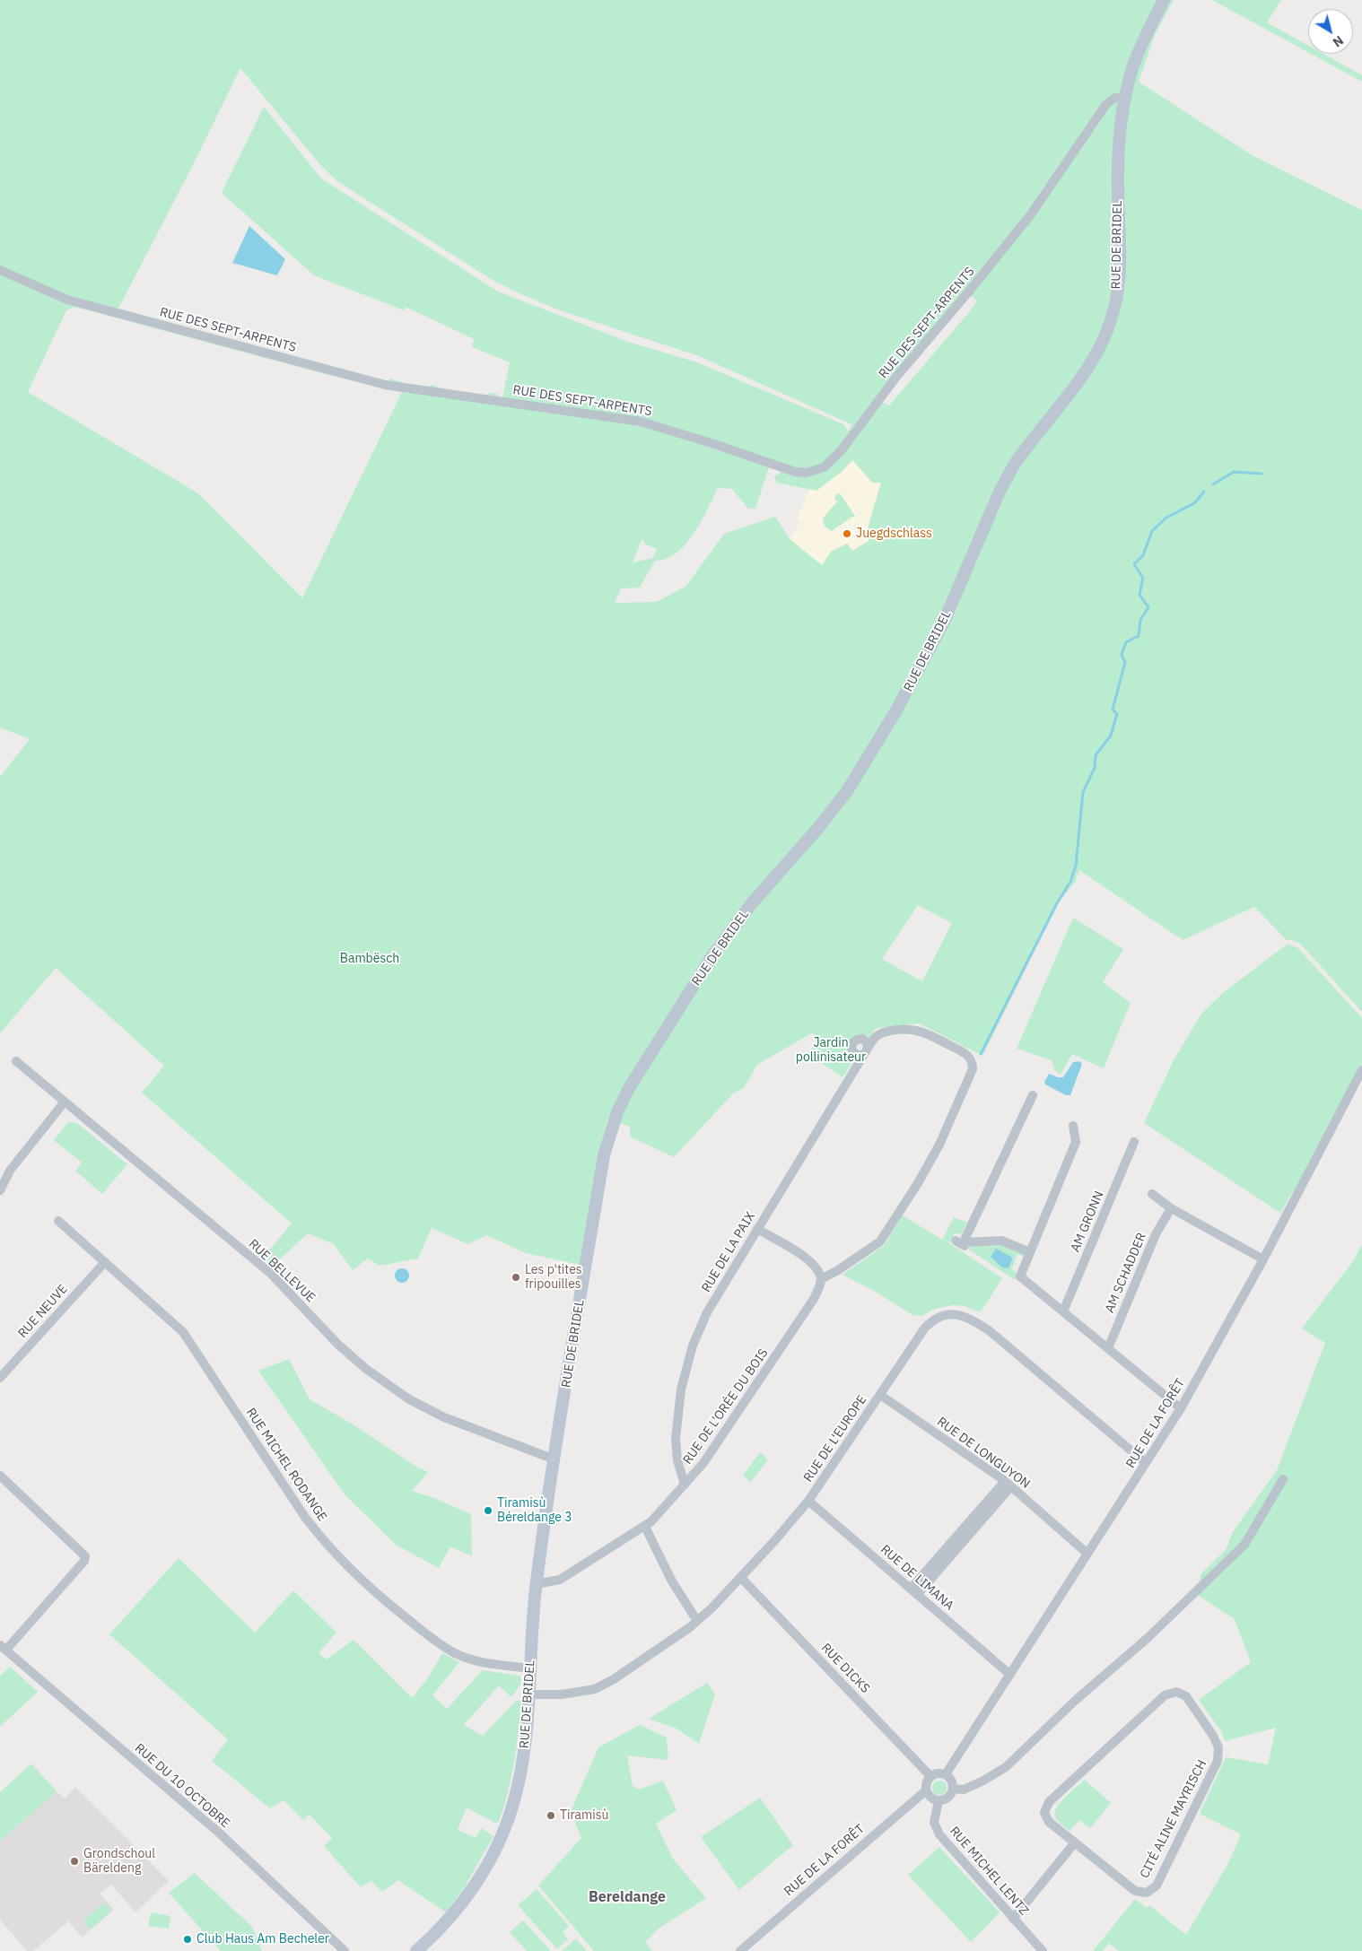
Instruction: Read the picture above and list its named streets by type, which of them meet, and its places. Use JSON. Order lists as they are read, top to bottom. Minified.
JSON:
{"streets":{"main road":["RUE DE BRIDEL"],"street":["RUE DES SEPT-ARPENTS","AM GRONN","RUE DE LA PAIX","RUE BELLEVUE","AM SCHADDER","RUE NEUVE","RUE DE L'ORÉE DU BOIS","RUE DE LA FORÊT","RUE DE L'EUROPE","RUE DE LONGUYON","RUE MICHEL RODANGE","RUE DE LIMANA","RUE DICKS","RUE DU 10 OCTOBRE","CITÉ ALINE MAYRISCH","RUE MICHEL LENTZ"]},"crossings":[["RUE DE BRIDEL","RUE DES SEPT-ARPENTS"],["RUE DE BRIDEL","RUE BELLEVUE"],["RUE DE BRIDEL","RUE DE L'ORÉE DU BOIS"],["RUE DE BRIDEL","RUE DE L'EUROPE"],["RUE DE BRIDEL","RUE MICHEL RODANGE"],["RUE DE LA PAIX","RUE DE L'ORÉE DU BOIS"],["RUE NEUVE","RUE MICHEL RODANGE"],["RUE DE LA FORÊT","RUE DE L'EUROPE"],["RUE DE LA FORÊT","RUE DE LONGUYON"],["RUE DE LA FORÊT","RUE DE LIMANA"],["RUE DE LA FORÊT","RUE DICKS"],["RUE DE LA FORÊT","RUE MICHEL LENTZ"],["RUE DE L'EUROPE","RUE DE LONGUYON"],["RUE DE L'EUROPE","RUE DE LIMANA"],["RUE DE L'EUROPE","RUE DICKS"],["RUE DICKS","RUE MICHEL LENTZ"]],"districts":["Bereldange"],"parks":["Bambësch","Jardin pollinisateur"],"places":["Juegdschlass","Les p'tites fripouilles","Tiramisù Béreldange 3","Tiramisù","Grondschoul Bäreldeng","Club Haus Am Becheler"],"north":"bottom right"}
